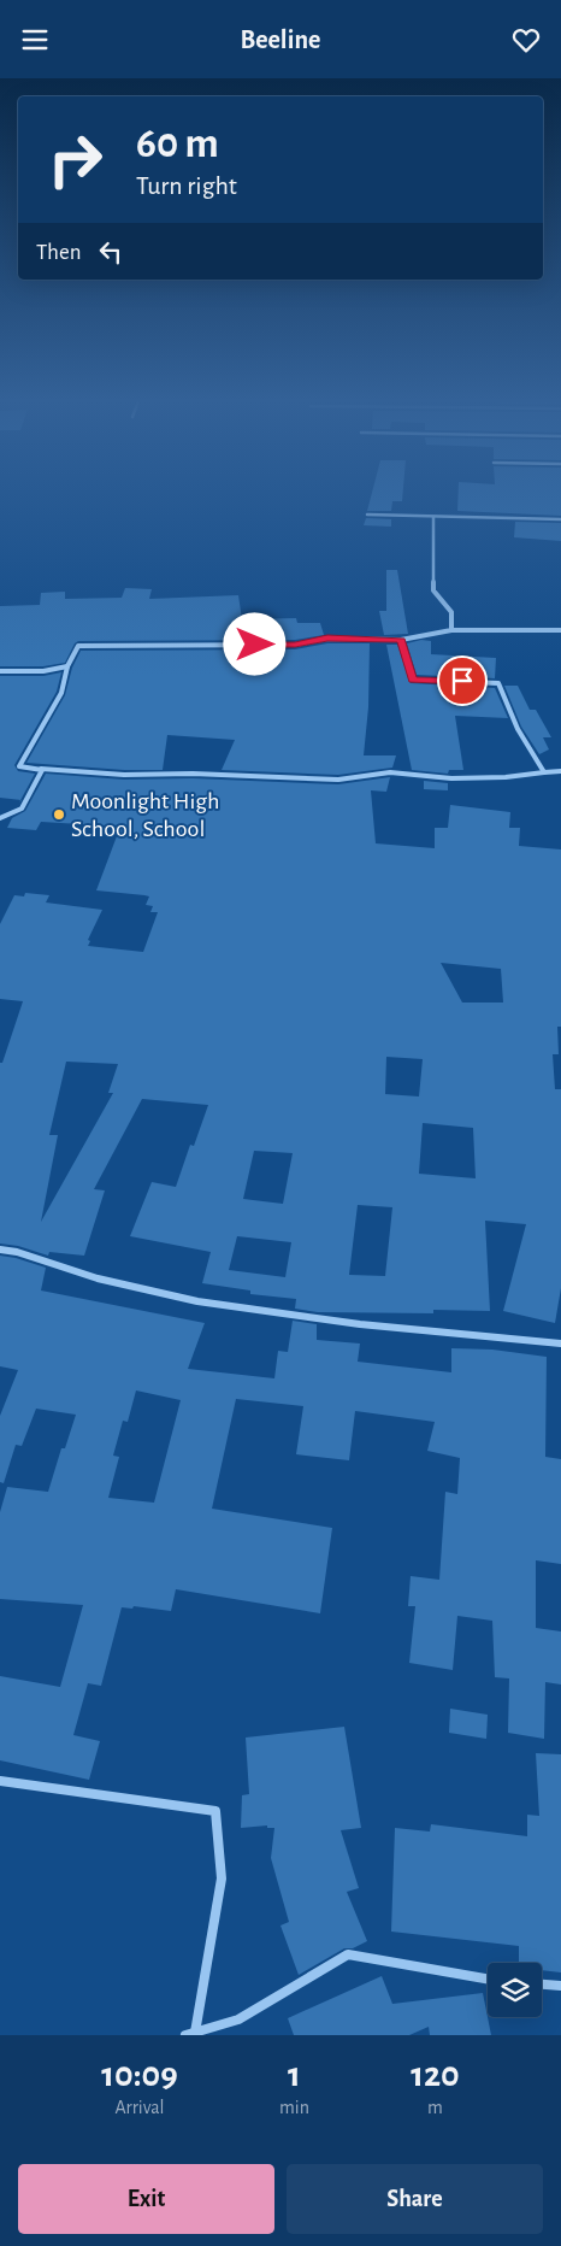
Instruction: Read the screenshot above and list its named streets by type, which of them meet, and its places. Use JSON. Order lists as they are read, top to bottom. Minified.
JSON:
{"places":["Moonlight High School, School"],"page":{"header":"Beeline","turn":["60 m","Turn right"],"then":"Then","eta":["10:09","Arrival","1","min","120","m"],"buttons":["Exit","Share"]}}
